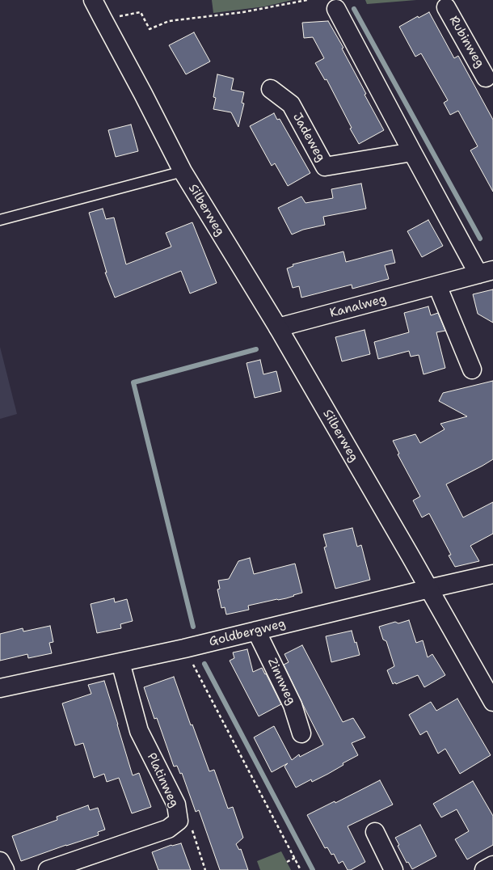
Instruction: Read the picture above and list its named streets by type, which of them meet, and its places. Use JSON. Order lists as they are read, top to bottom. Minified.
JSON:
{"streets":{"street":["Rubinweg","Jadeweg","Silberweg","Kanalweg","Goldbergweg","Zinnweg","Platinweg"]},"crossings":[["Silberweg","Kanalweg"],["Silberweg","Goldbergweg"],["Goldbergweg","Zinnweg"],["Goldbergweg","Platinweg"]]}
